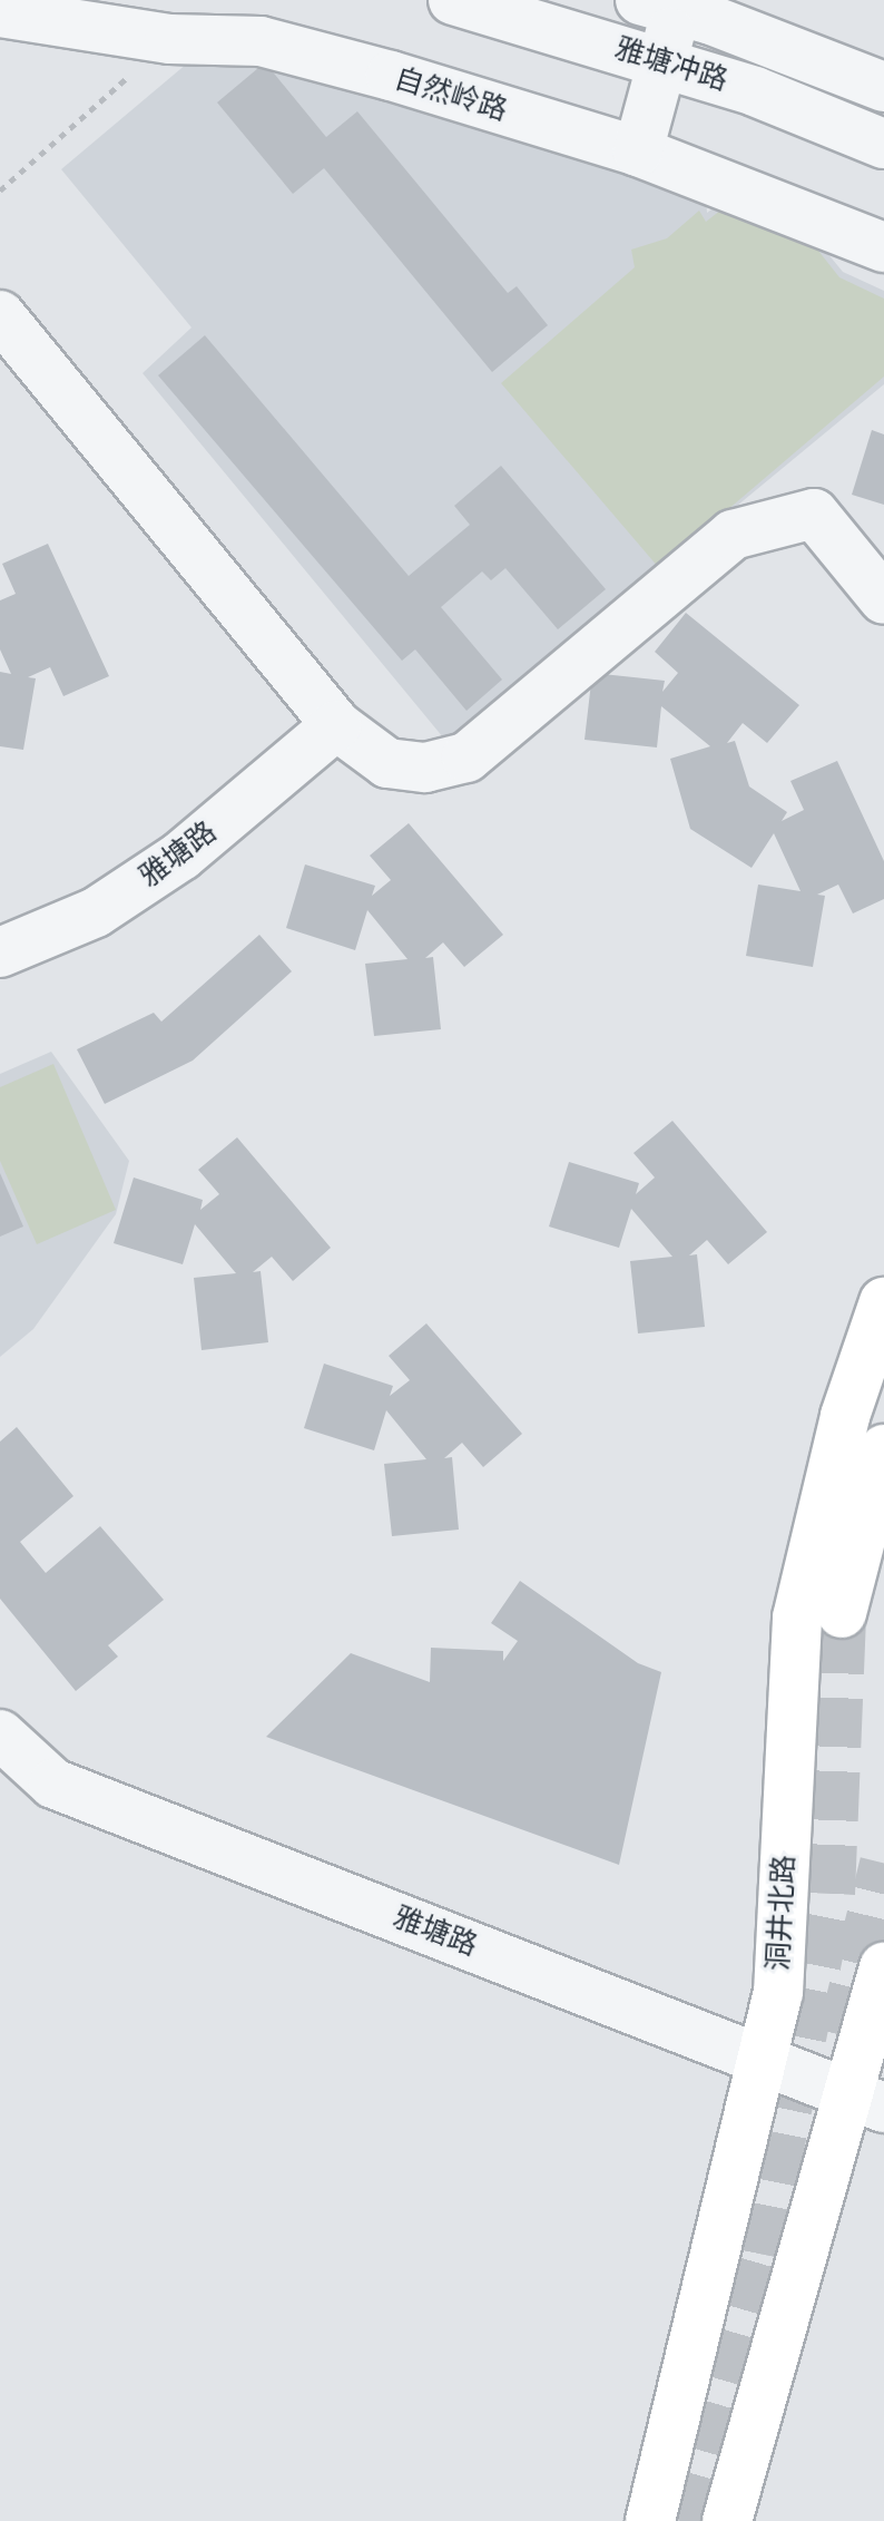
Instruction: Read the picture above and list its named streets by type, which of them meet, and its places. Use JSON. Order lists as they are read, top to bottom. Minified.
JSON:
{"streets":{"main road":["洞井北路"],"street":["雅塘冲路","自然岭路","雅塘路"]},"crossings":[["雅塘路","洞井北路"]]}
